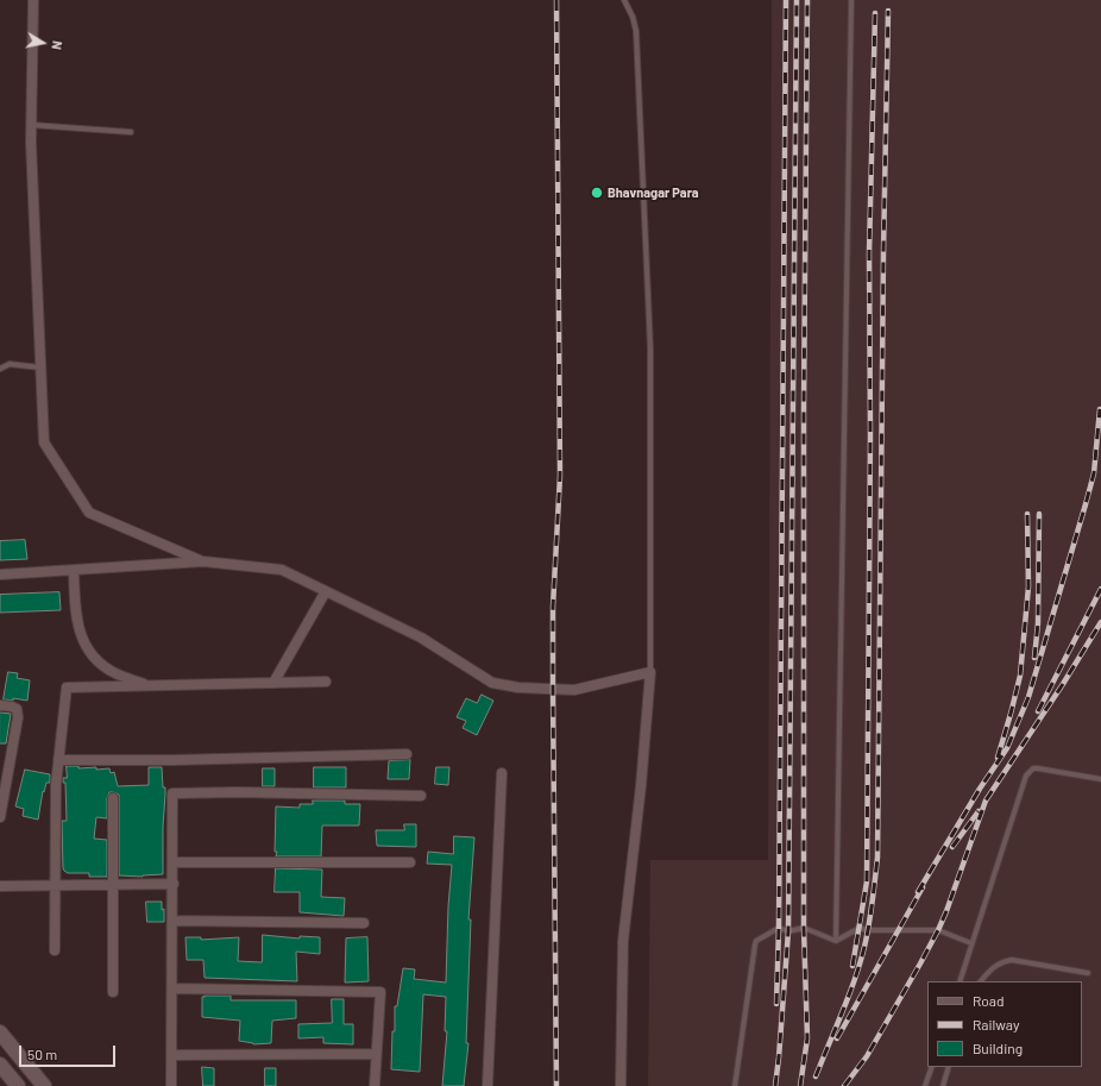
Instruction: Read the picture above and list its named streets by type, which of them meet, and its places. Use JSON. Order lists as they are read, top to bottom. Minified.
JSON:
{"places":["Bhavnagar Para"],"legend":["Road","Railway","Building"],"scale_bar":"50 m","north":"right"}
